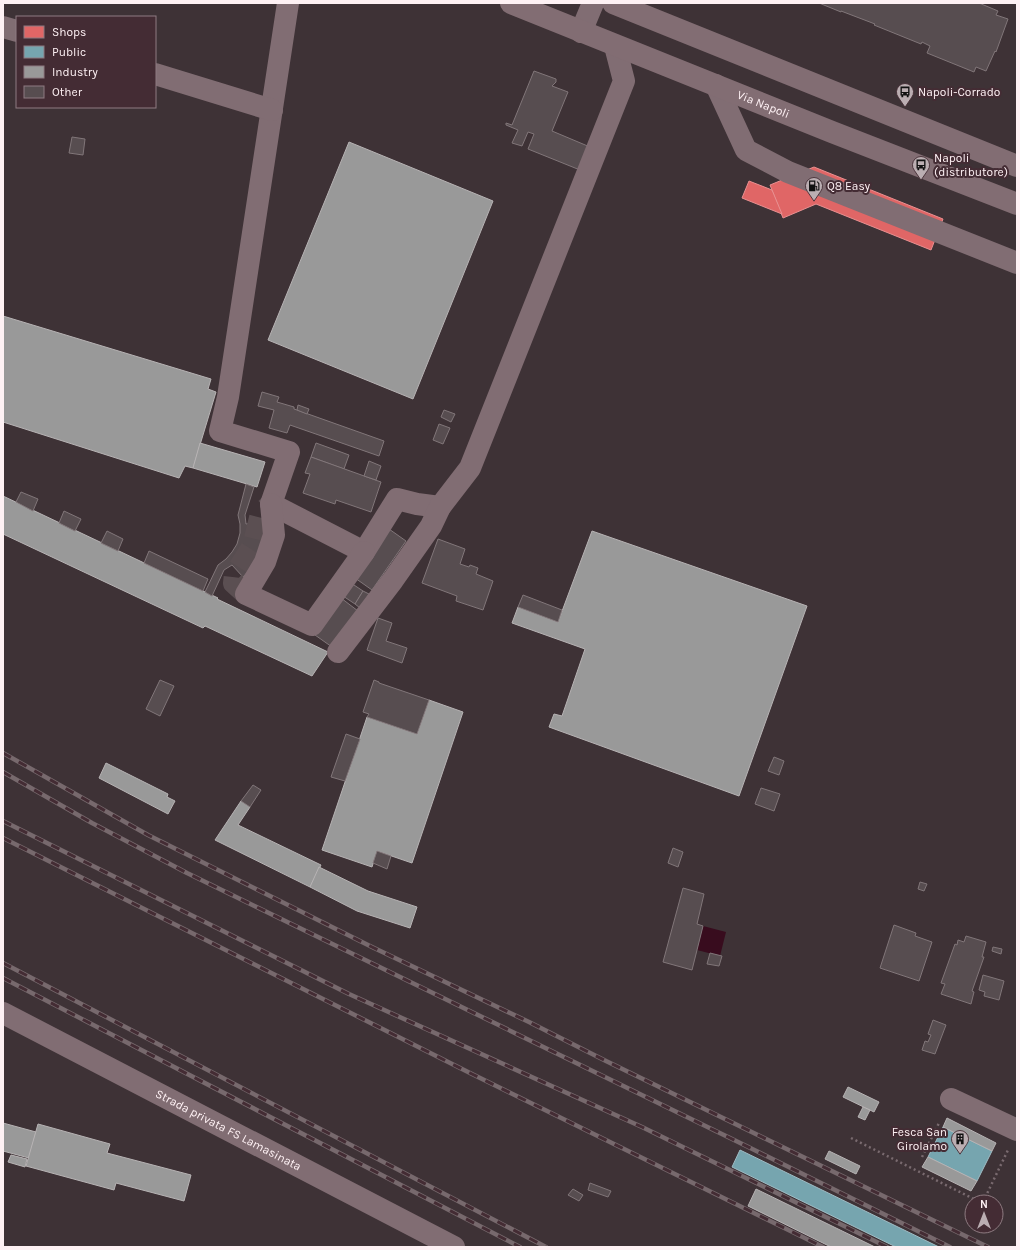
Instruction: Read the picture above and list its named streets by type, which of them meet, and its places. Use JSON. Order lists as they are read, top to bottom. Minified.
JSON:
{"streets":{"main road":["Via Napoli"],"street":["Strada privata FS Lamasinata"]},"places":{"bus stop":["Napoli-Corrado","Napoli (distributore)"],"fuel station":["Q8 Easy"],"building":["Fesca San Girolamo"]},"legend":["Shops","Public","Industry","Other"],"north":"top"}
